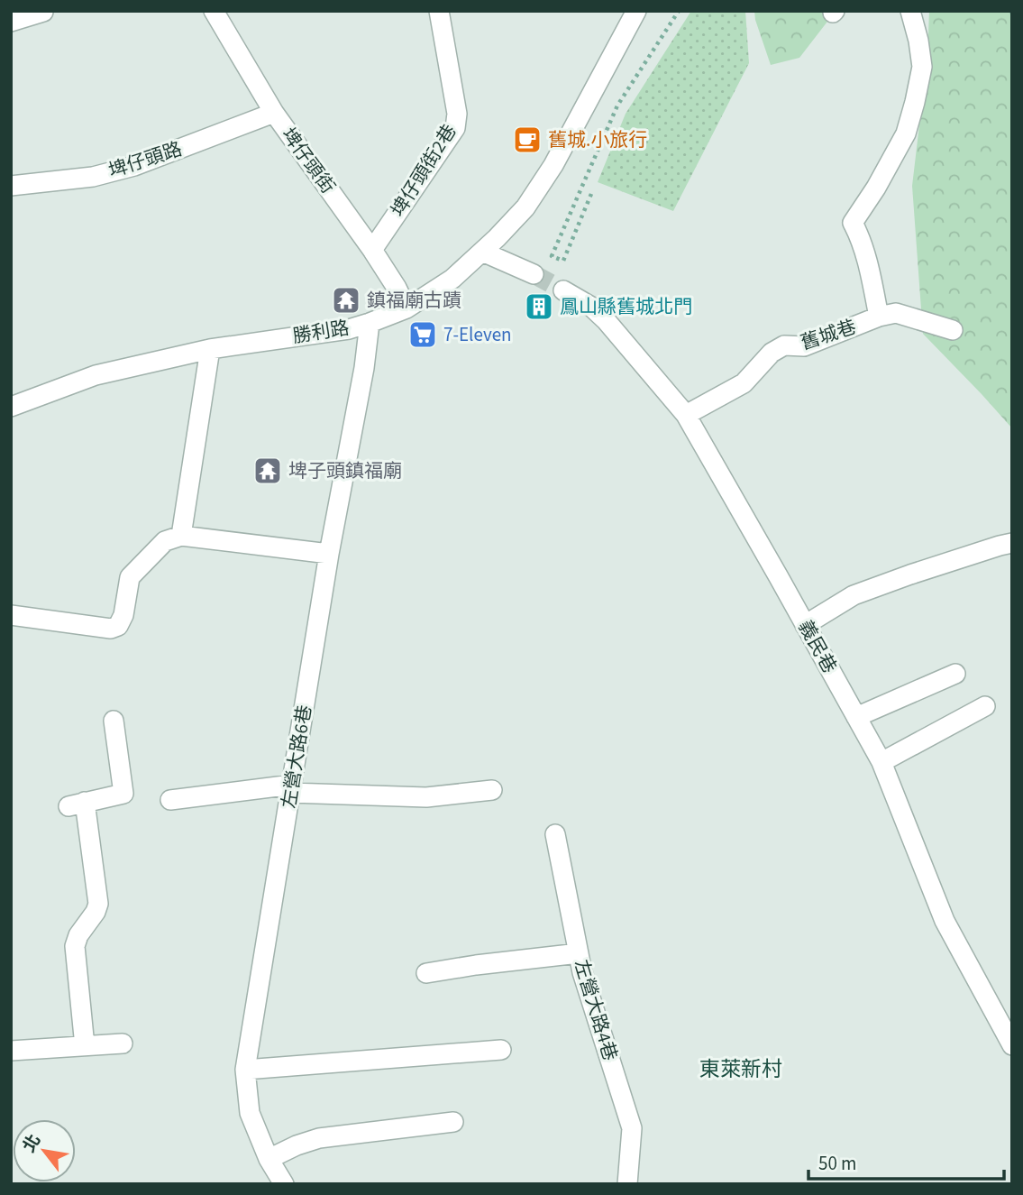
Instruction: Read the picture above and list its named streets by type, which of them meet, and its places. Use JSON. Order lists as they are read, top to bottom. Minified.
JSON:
{"streets":{"street":["埤仔頭路","埤仔頭街","埤仔頭街2巷","勝利路","舊城巷","義民巷","左營大路6巷","左營大路4巷"]},"crossings":[["埤仔頭路","埤仔頭街"],["埤仔頭街","埤仔頭街2巷"],["埤仔頭街","勝利路"],["勝利路","左營大路6巷"],["舊城巷","義民巷"]],"districts":["東萊新村"],"places":{"cafe":["舊城.小旅行"],"temple":["鎮福廟古蹟","埤子頭鎮福廟"],"building":["鳳山縣舊城北門"],"supermarket":["7-Eleven"]},"scale_bar":"50 m","north":"top left"}
